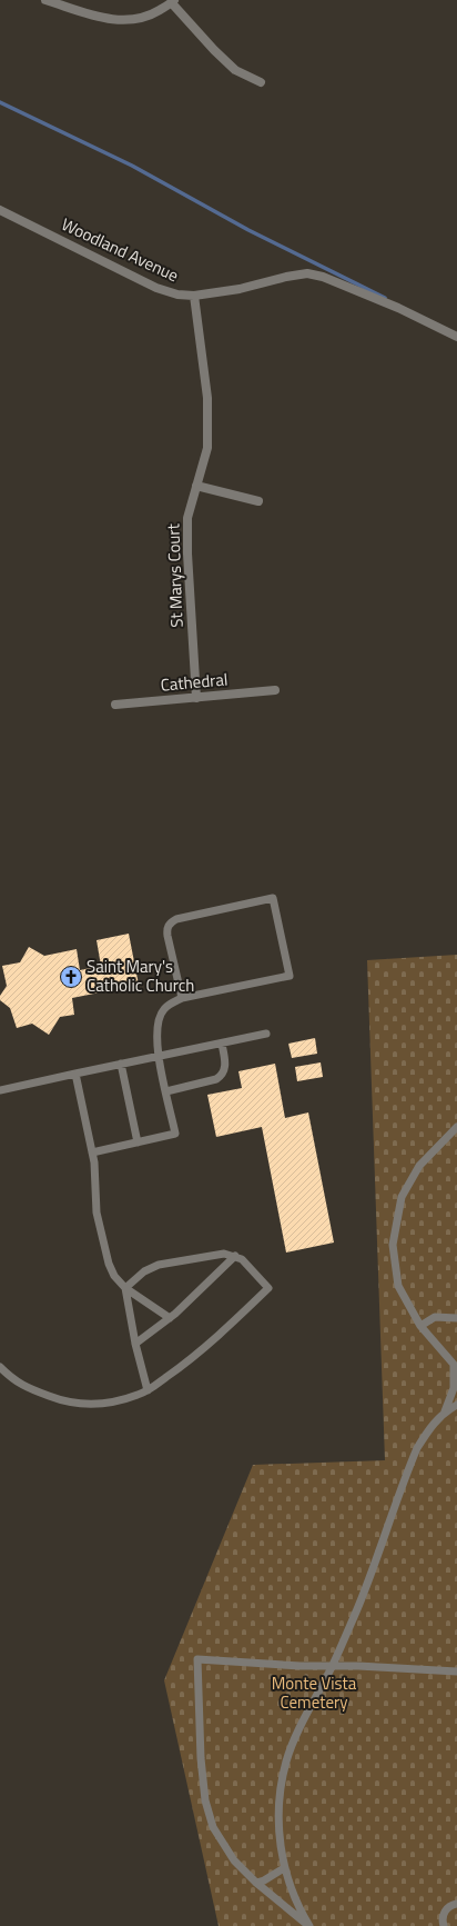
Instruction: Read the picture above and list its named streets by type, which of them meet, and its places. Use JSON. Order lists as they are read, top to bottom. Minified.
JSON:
{"streets":{"street":["Woodland Avenue","St Marys Court","Cathedral"]},"crossings":[["Woodland Avenue","St Marys Court"],["St Marys Court","Cathedral"]],"parks":["Monte Vista Cemetery"],"places":{"church":["Saint Mary's Catholic Church"]}}
